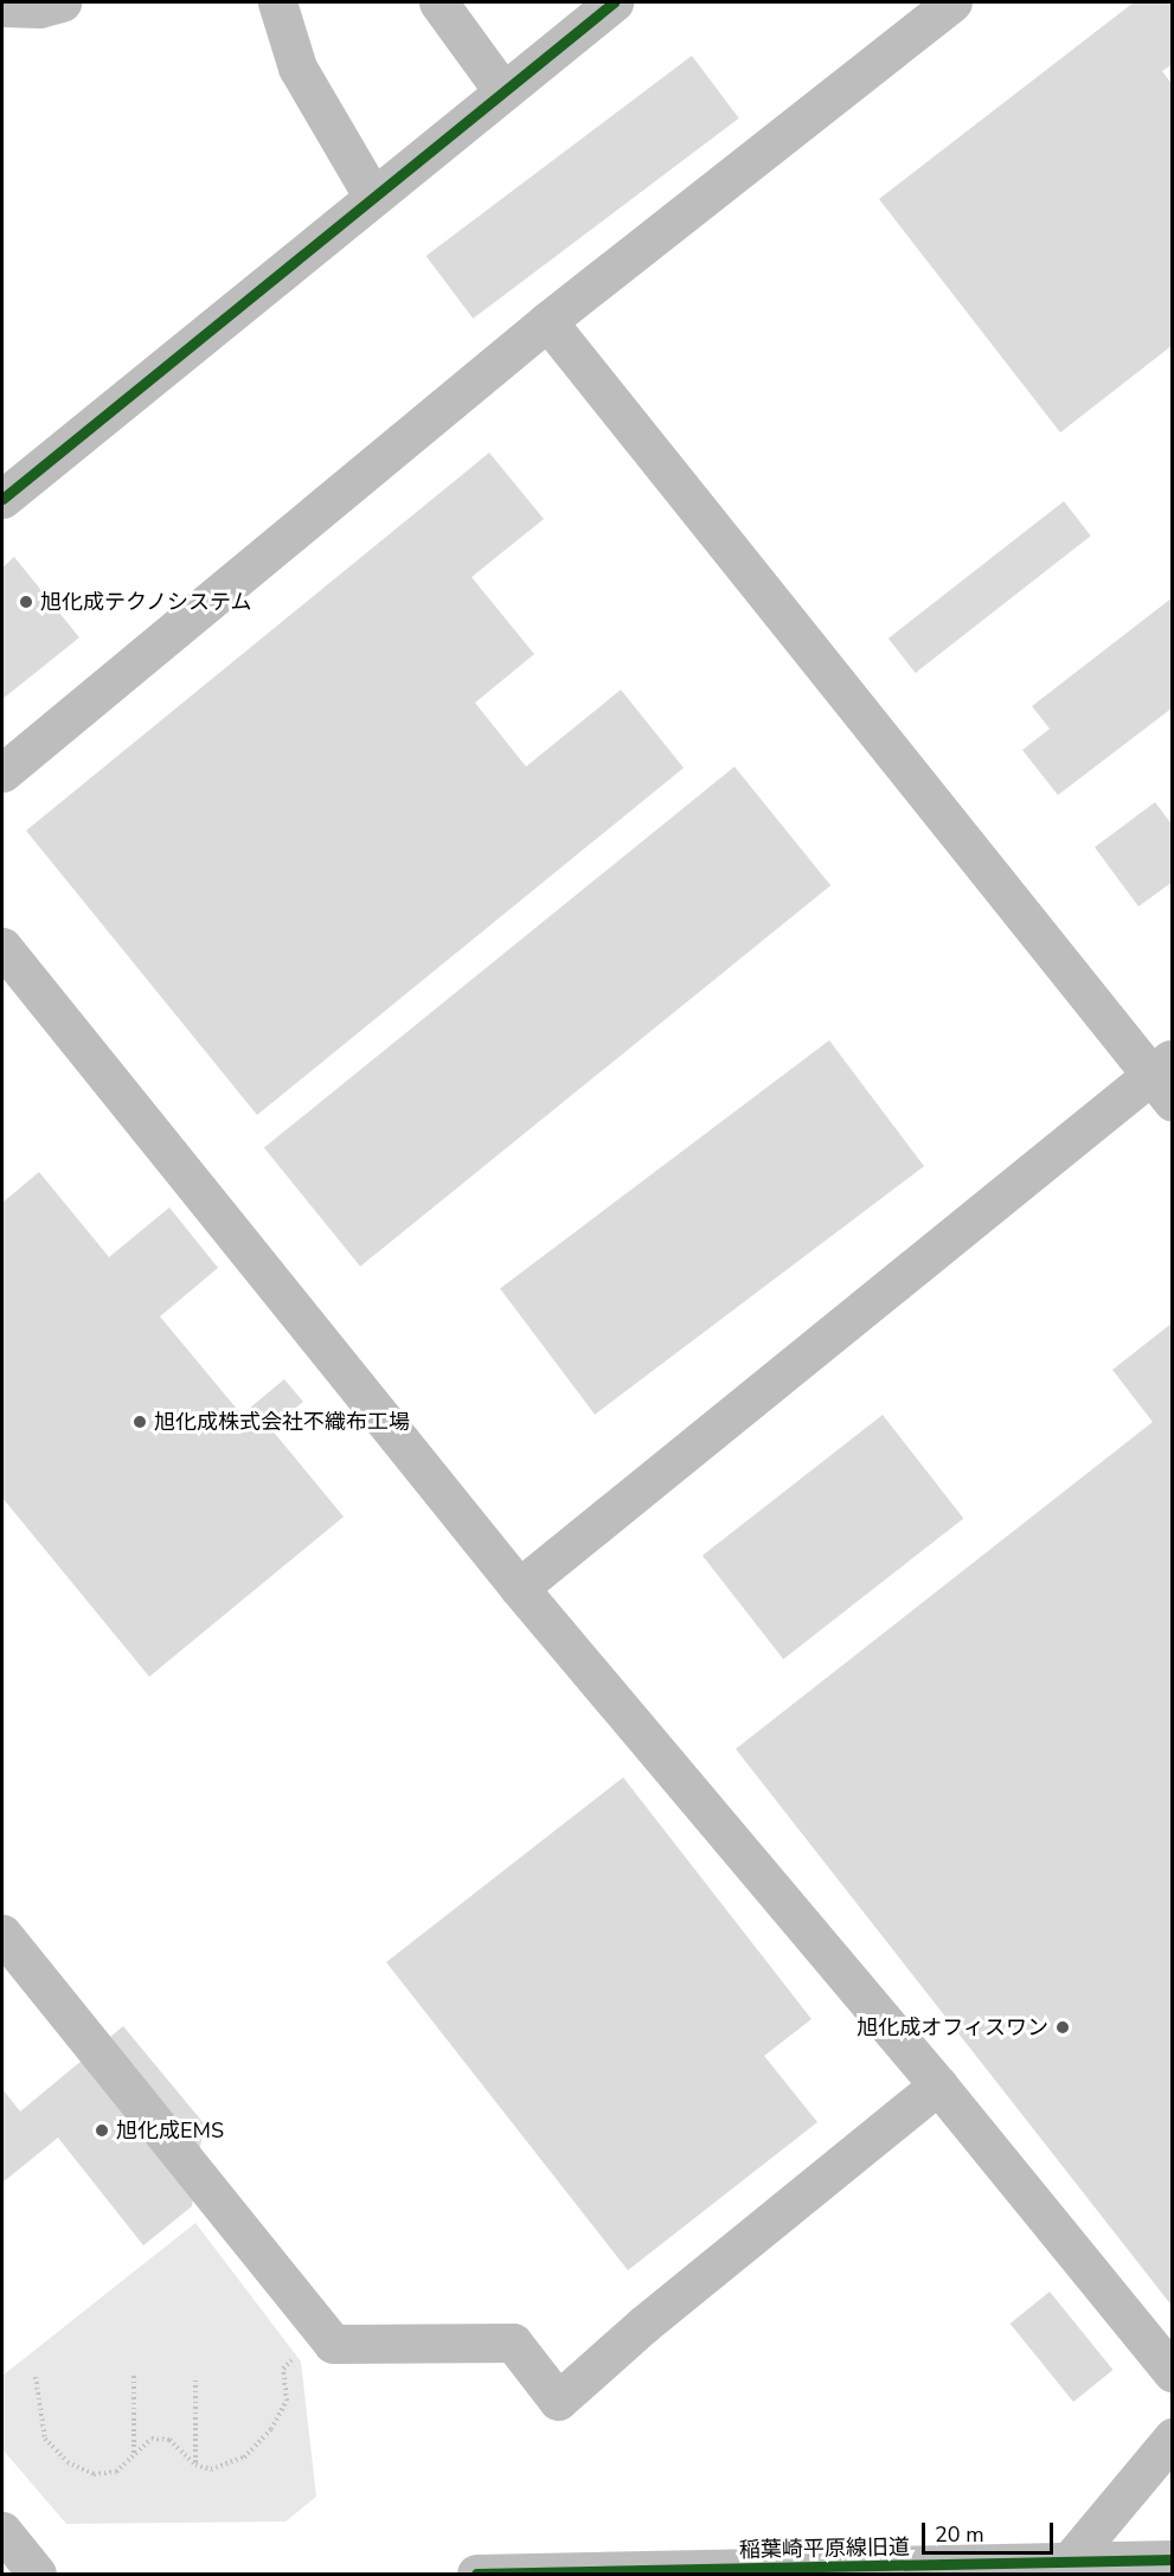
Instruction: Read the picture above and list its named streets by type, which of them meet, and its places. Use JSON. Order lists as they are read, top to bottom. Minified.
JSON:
{"streets":{"street":["稲葉崎平原線旧道"]},"places":["旭化成テクノシステム","旭化成株式会社不織布工場","旭化成オフィスワン","旭化成EMS"],"scale_bar":"20 m"}
